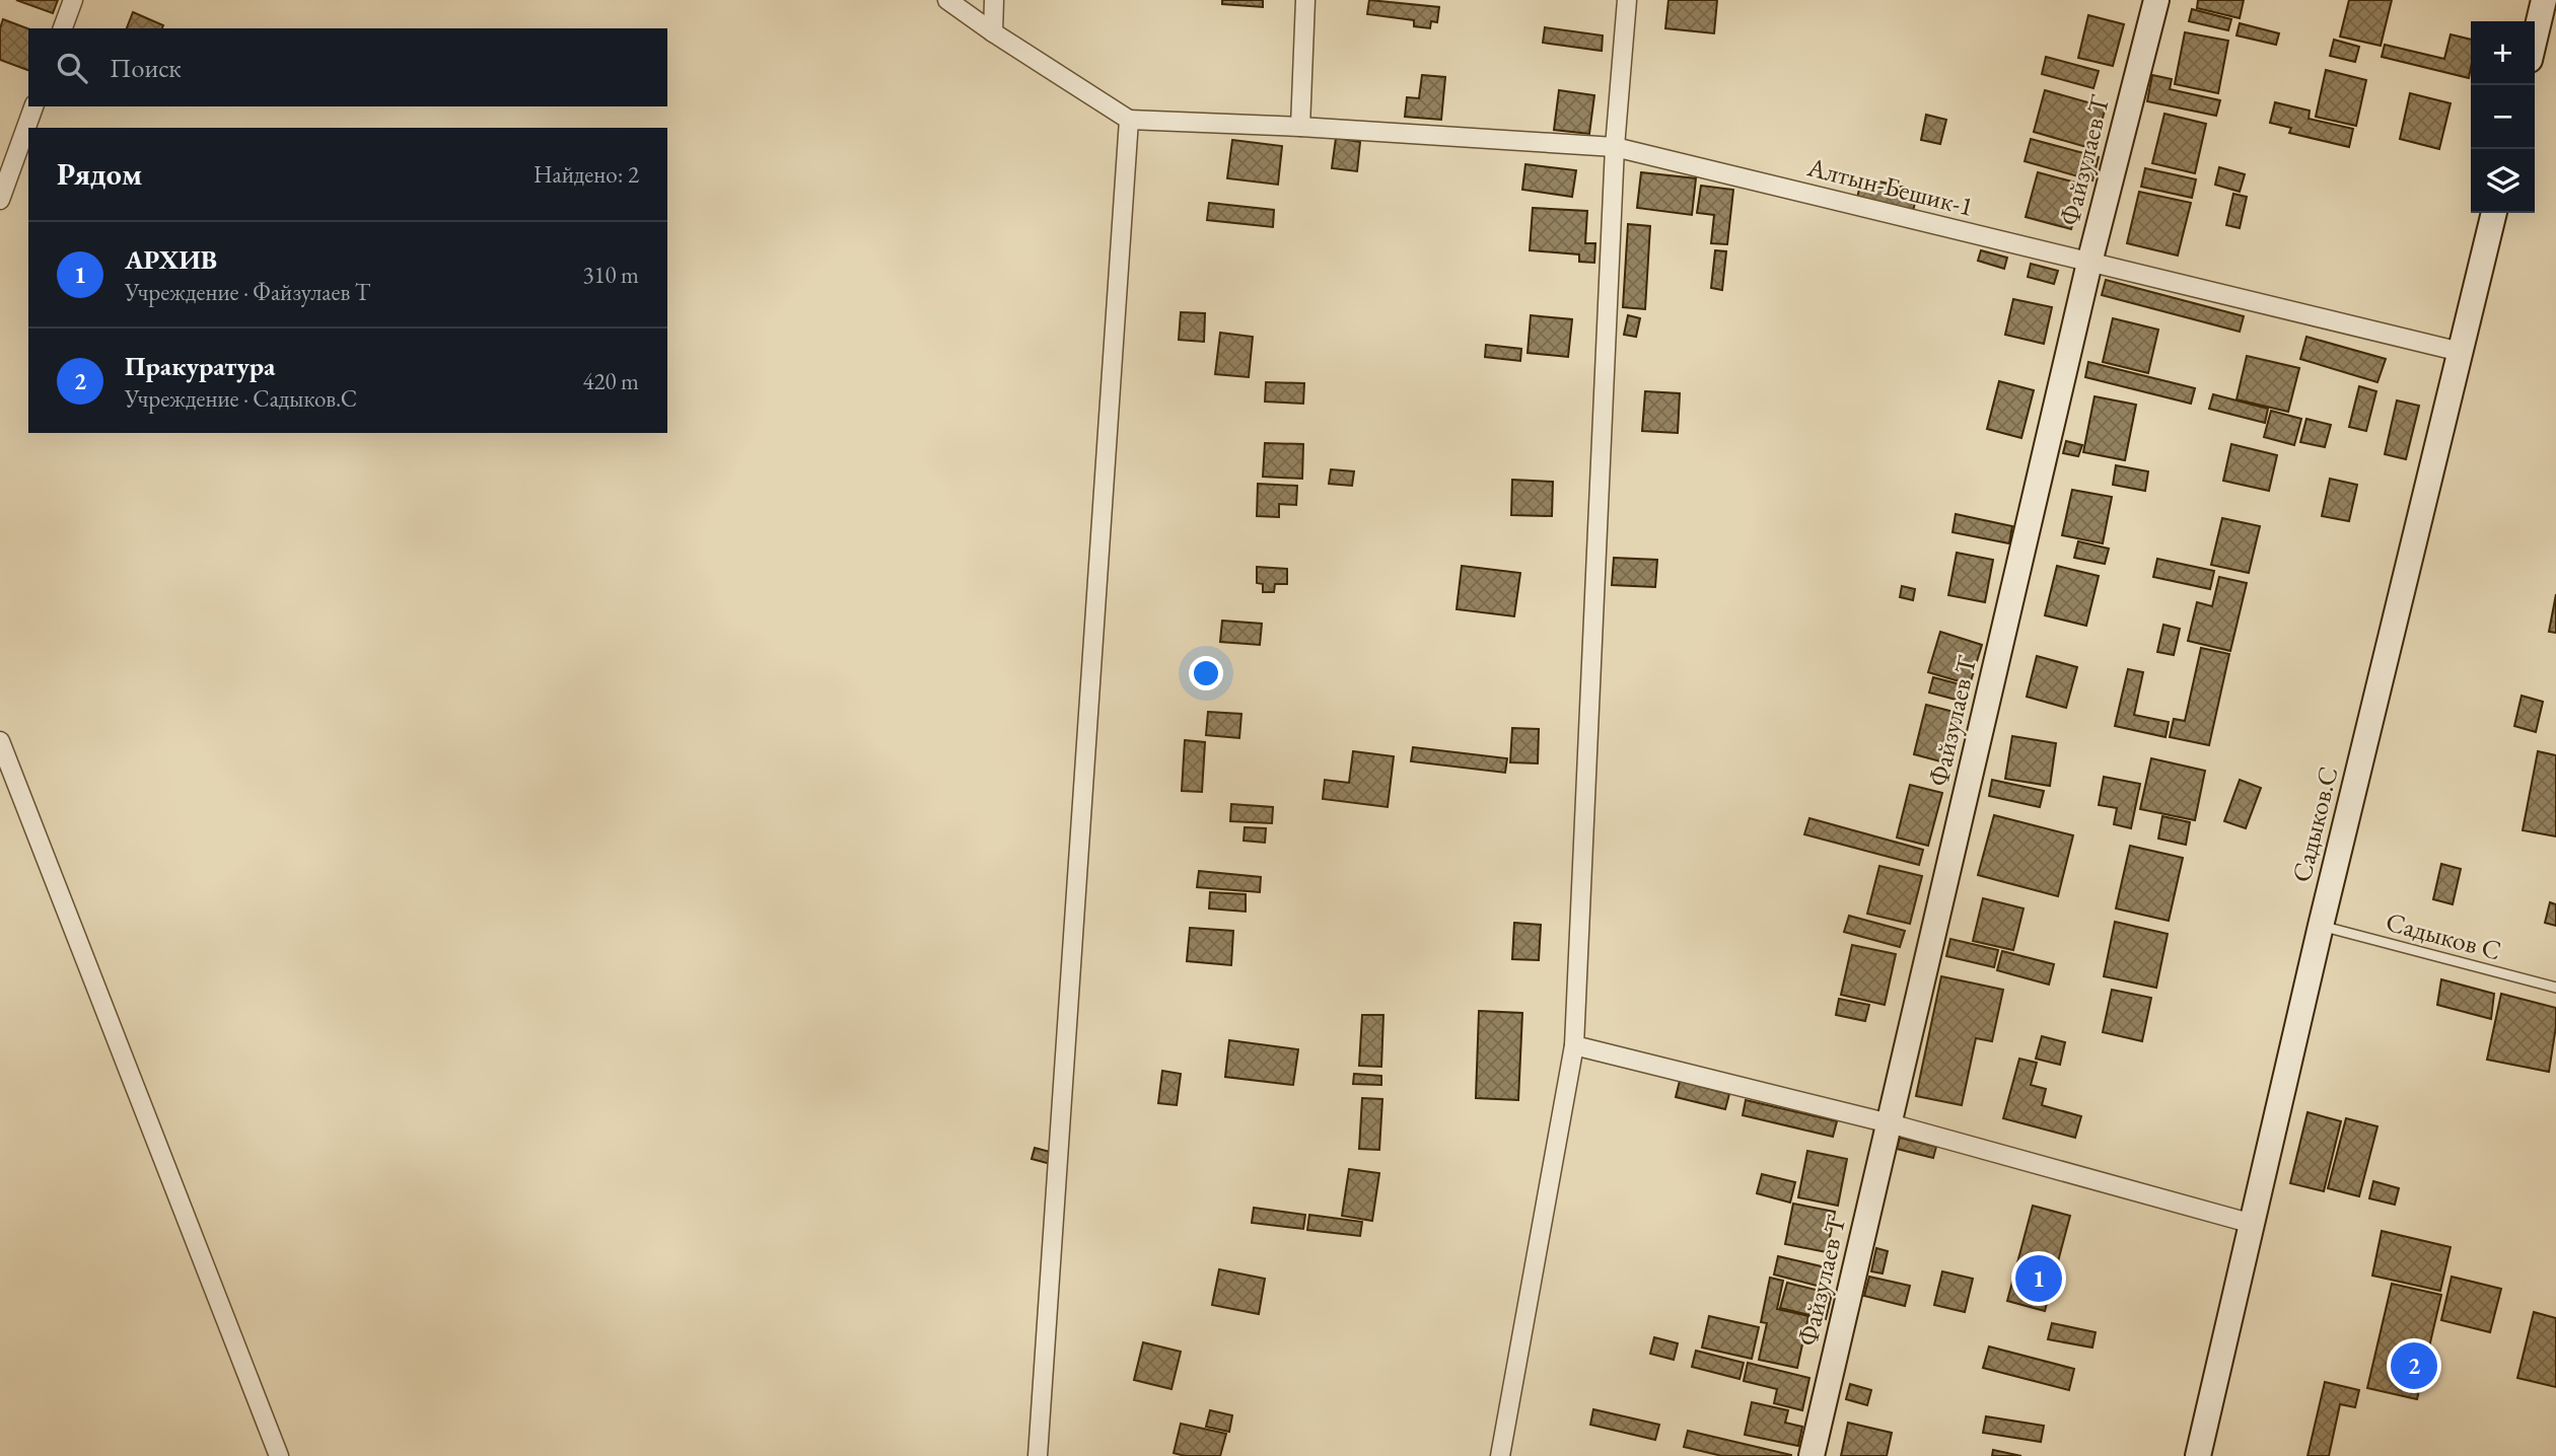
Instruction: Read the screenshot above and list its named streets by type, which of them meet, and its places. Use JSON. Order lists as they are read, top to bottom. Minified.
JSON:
{"streets":{"street":["Файзулаев Т","Алтын-Бешик-1","Садыков.С"],"lane":["Садыков С"]},"crossings":[["Файзулаев Т","Алтын-Бешик-1"],["Алтын-Бешик-1","Садыков.С"],["Садыков.С","Садыков С"]],"page":{"map_buttons":["+","−"],"search":"Поиск","heading":["Рядом","Найдено: 2"],"list":[{"mark":"1","name":"АРХИВ","note":"Учреждение · Файзулаев Т","value":"310 m"},{"mark":"2","name":"Пракуратура","note":"Учреждение · Садыков.С","value":"420 m"}],"pins":["1","2"]}}
